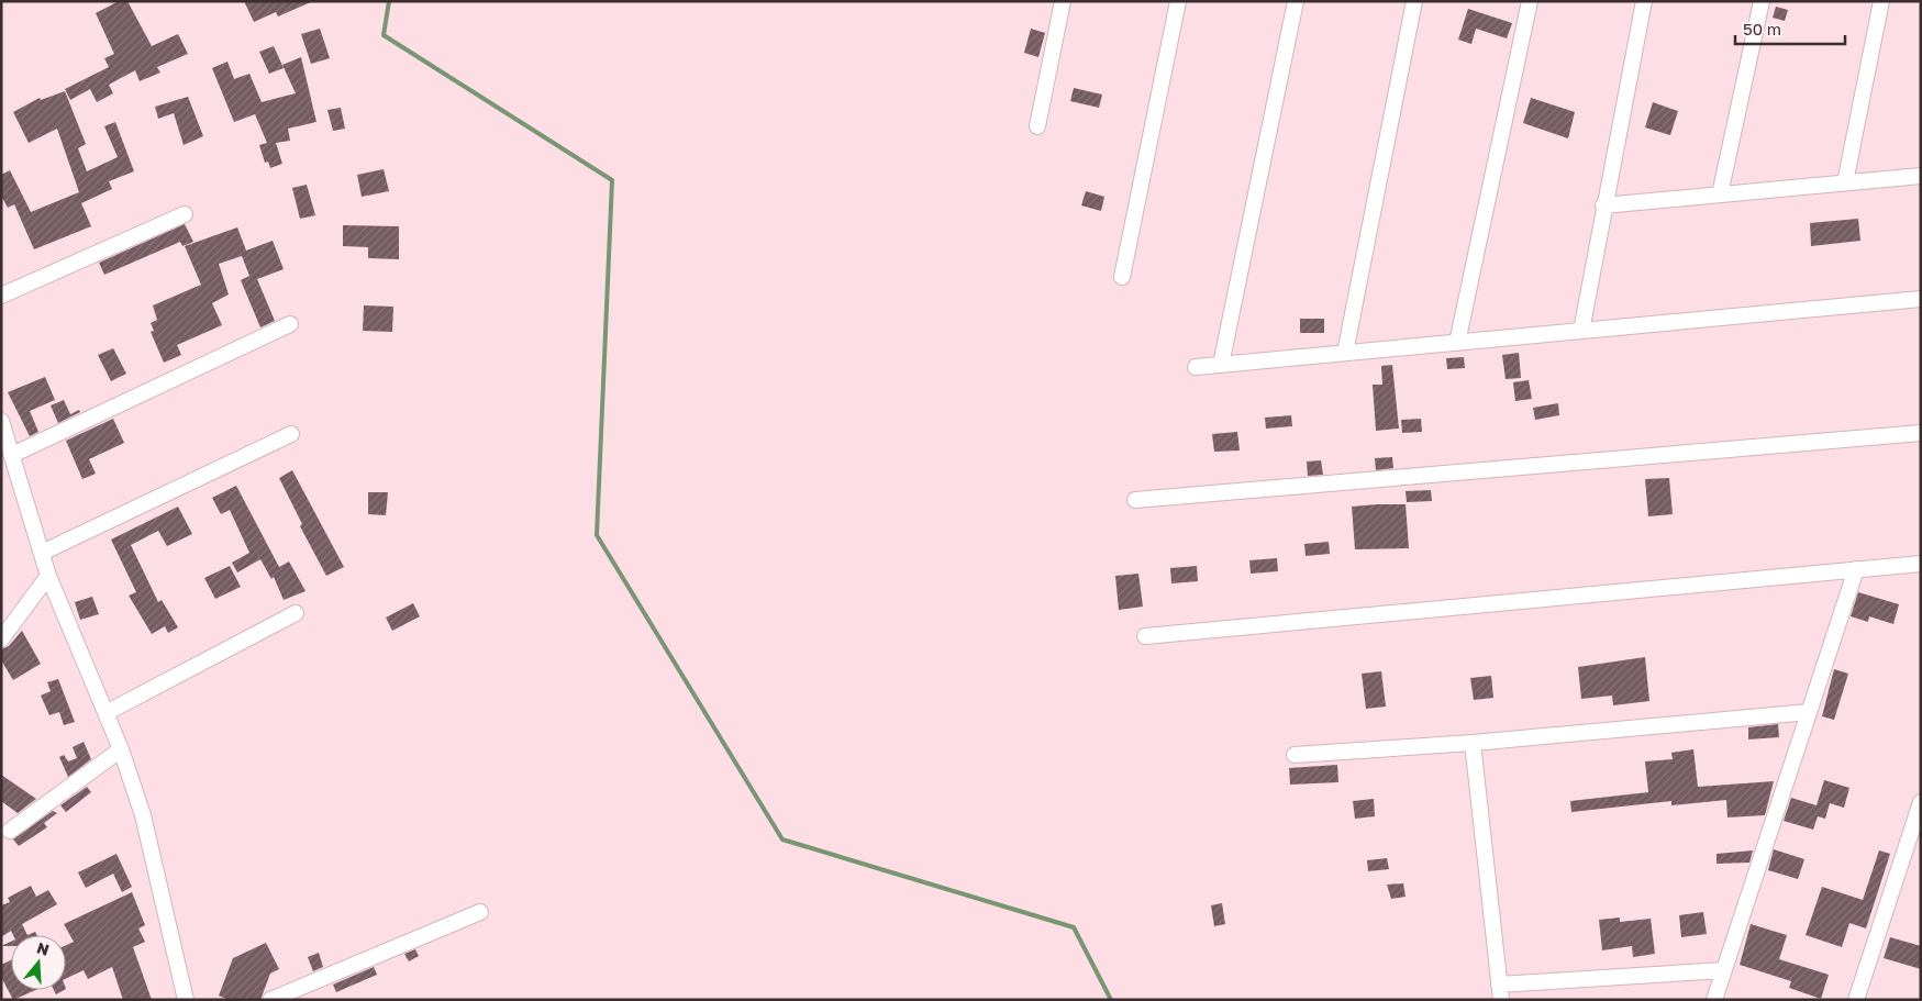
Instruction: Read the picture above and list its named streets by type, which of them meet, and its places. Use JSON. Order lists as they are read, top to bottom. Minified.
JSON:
{"scale_bar":"50 m","north":"top"}
